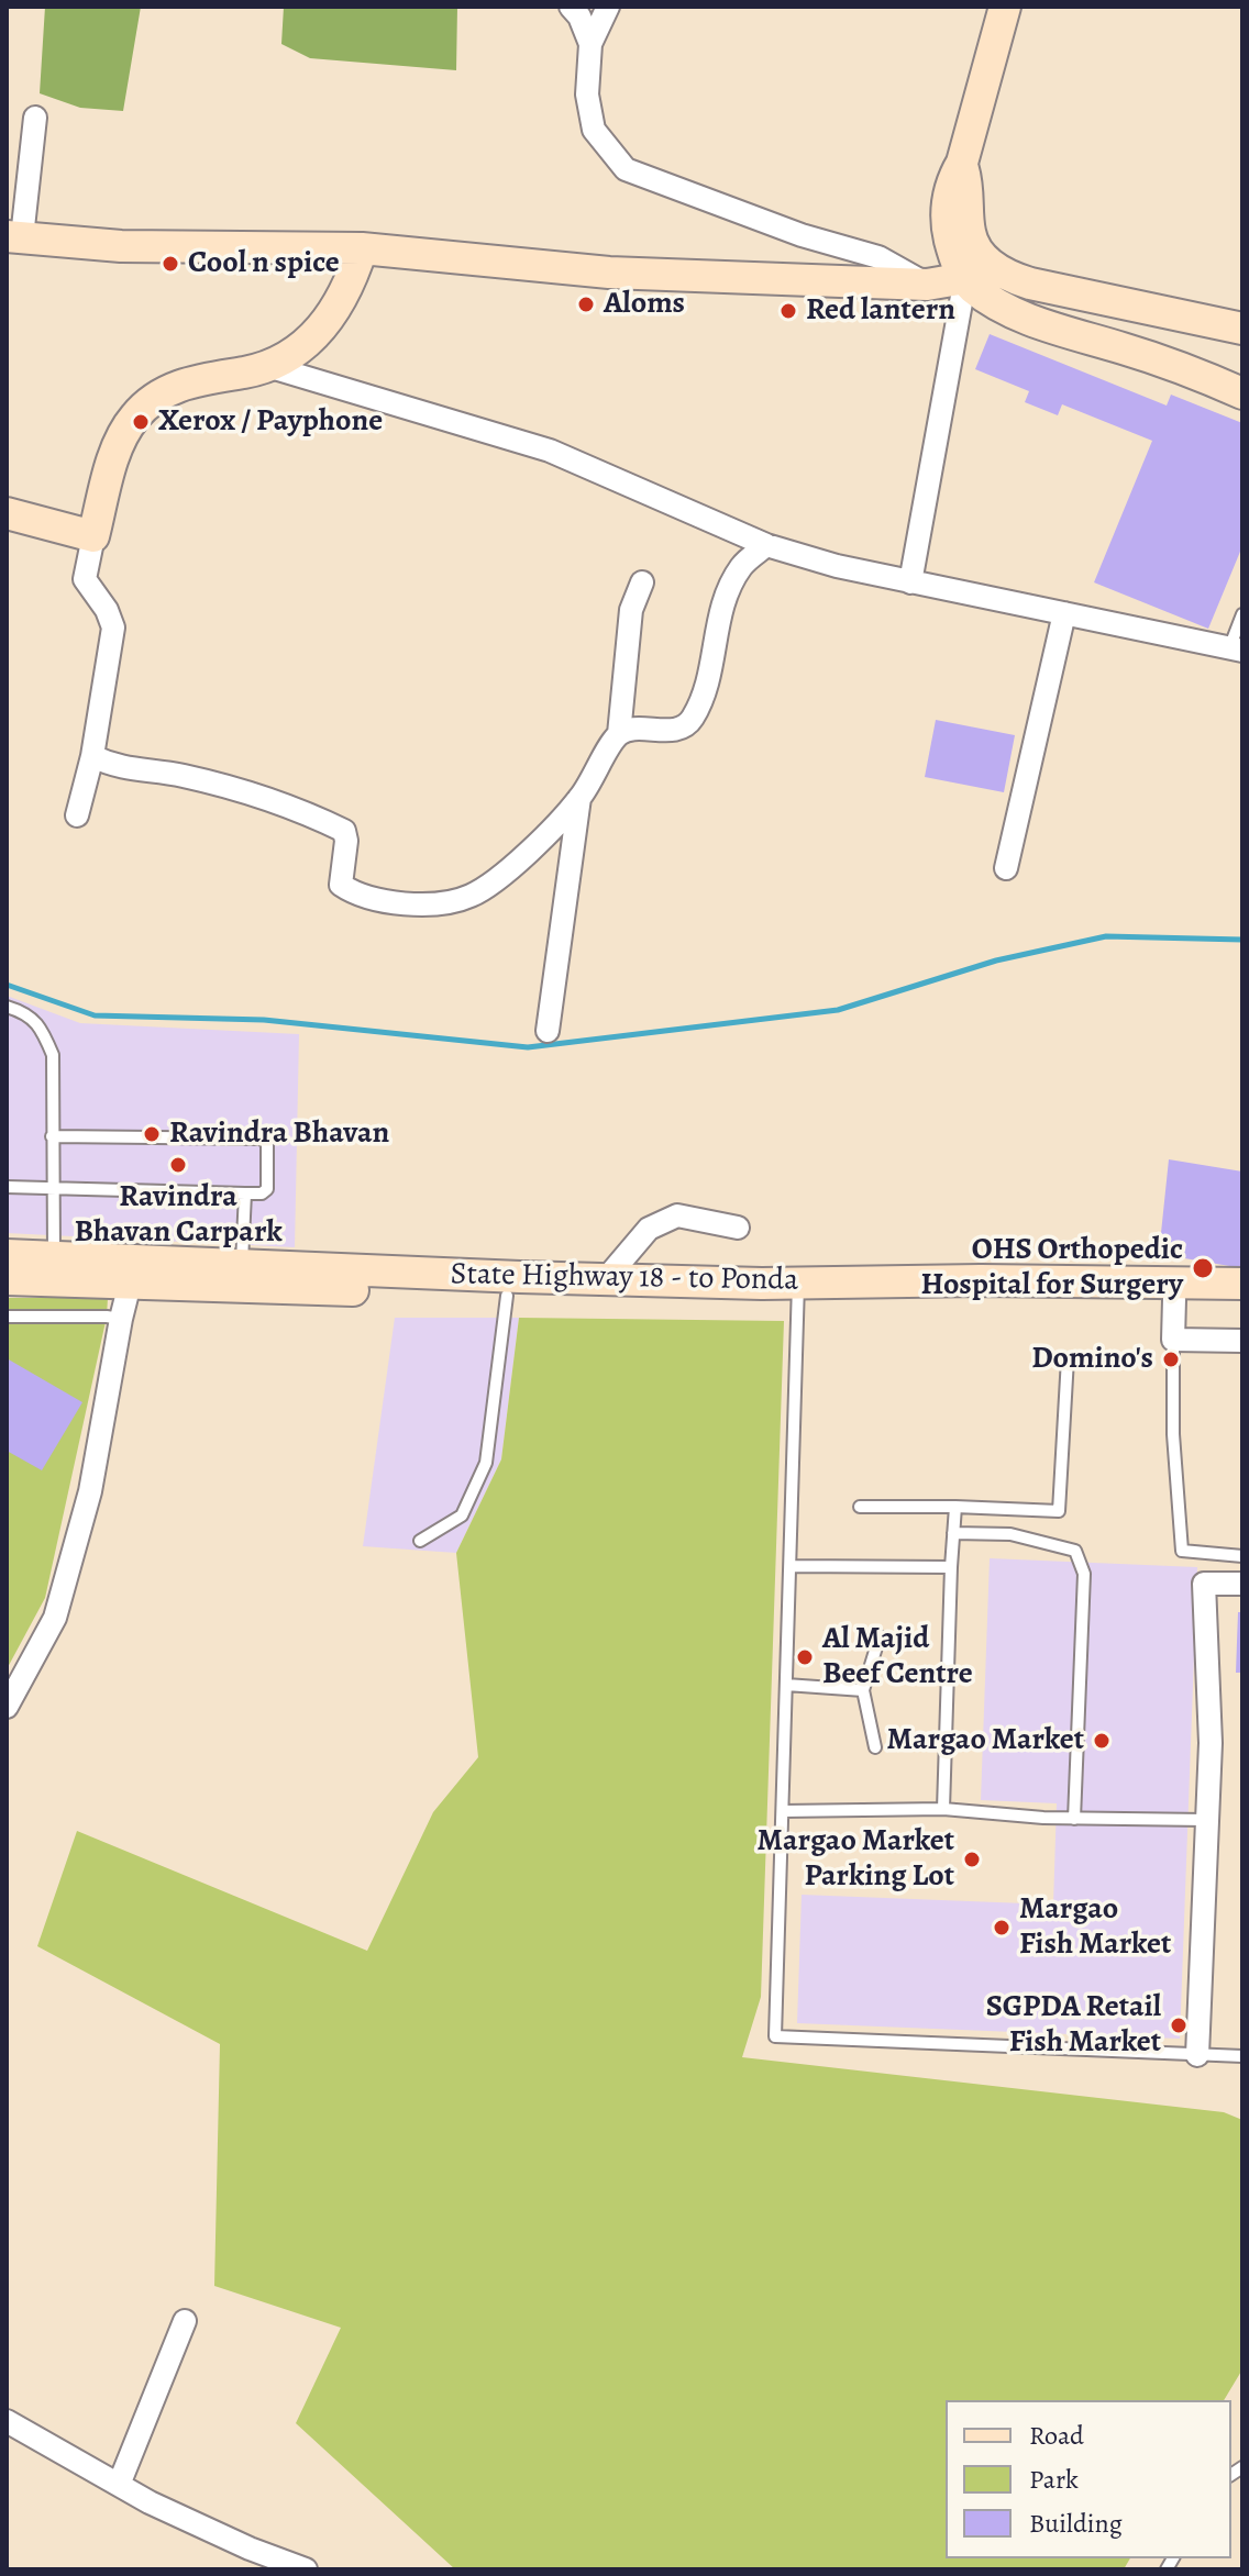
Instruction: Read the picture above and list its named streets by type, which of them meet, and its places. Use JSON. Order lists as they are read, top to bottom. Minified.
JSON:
{"streets":{"main road":["State Highway 18 - to Ponda"]},"places":["Cool n spice","Aloms","Red lantern","Xerox / Payphone","Ravindra Bhavan","Ravindra Bhavan Carpark","OHS Orthopedic Hospital for Surgery","Domino's","Al Majid Beef Centre","Margao Market","Margao Market Parking Lot","Margao Fish Market","SGPDA Retail Fish Market"],"legend":["Road","Park","Building"]}
